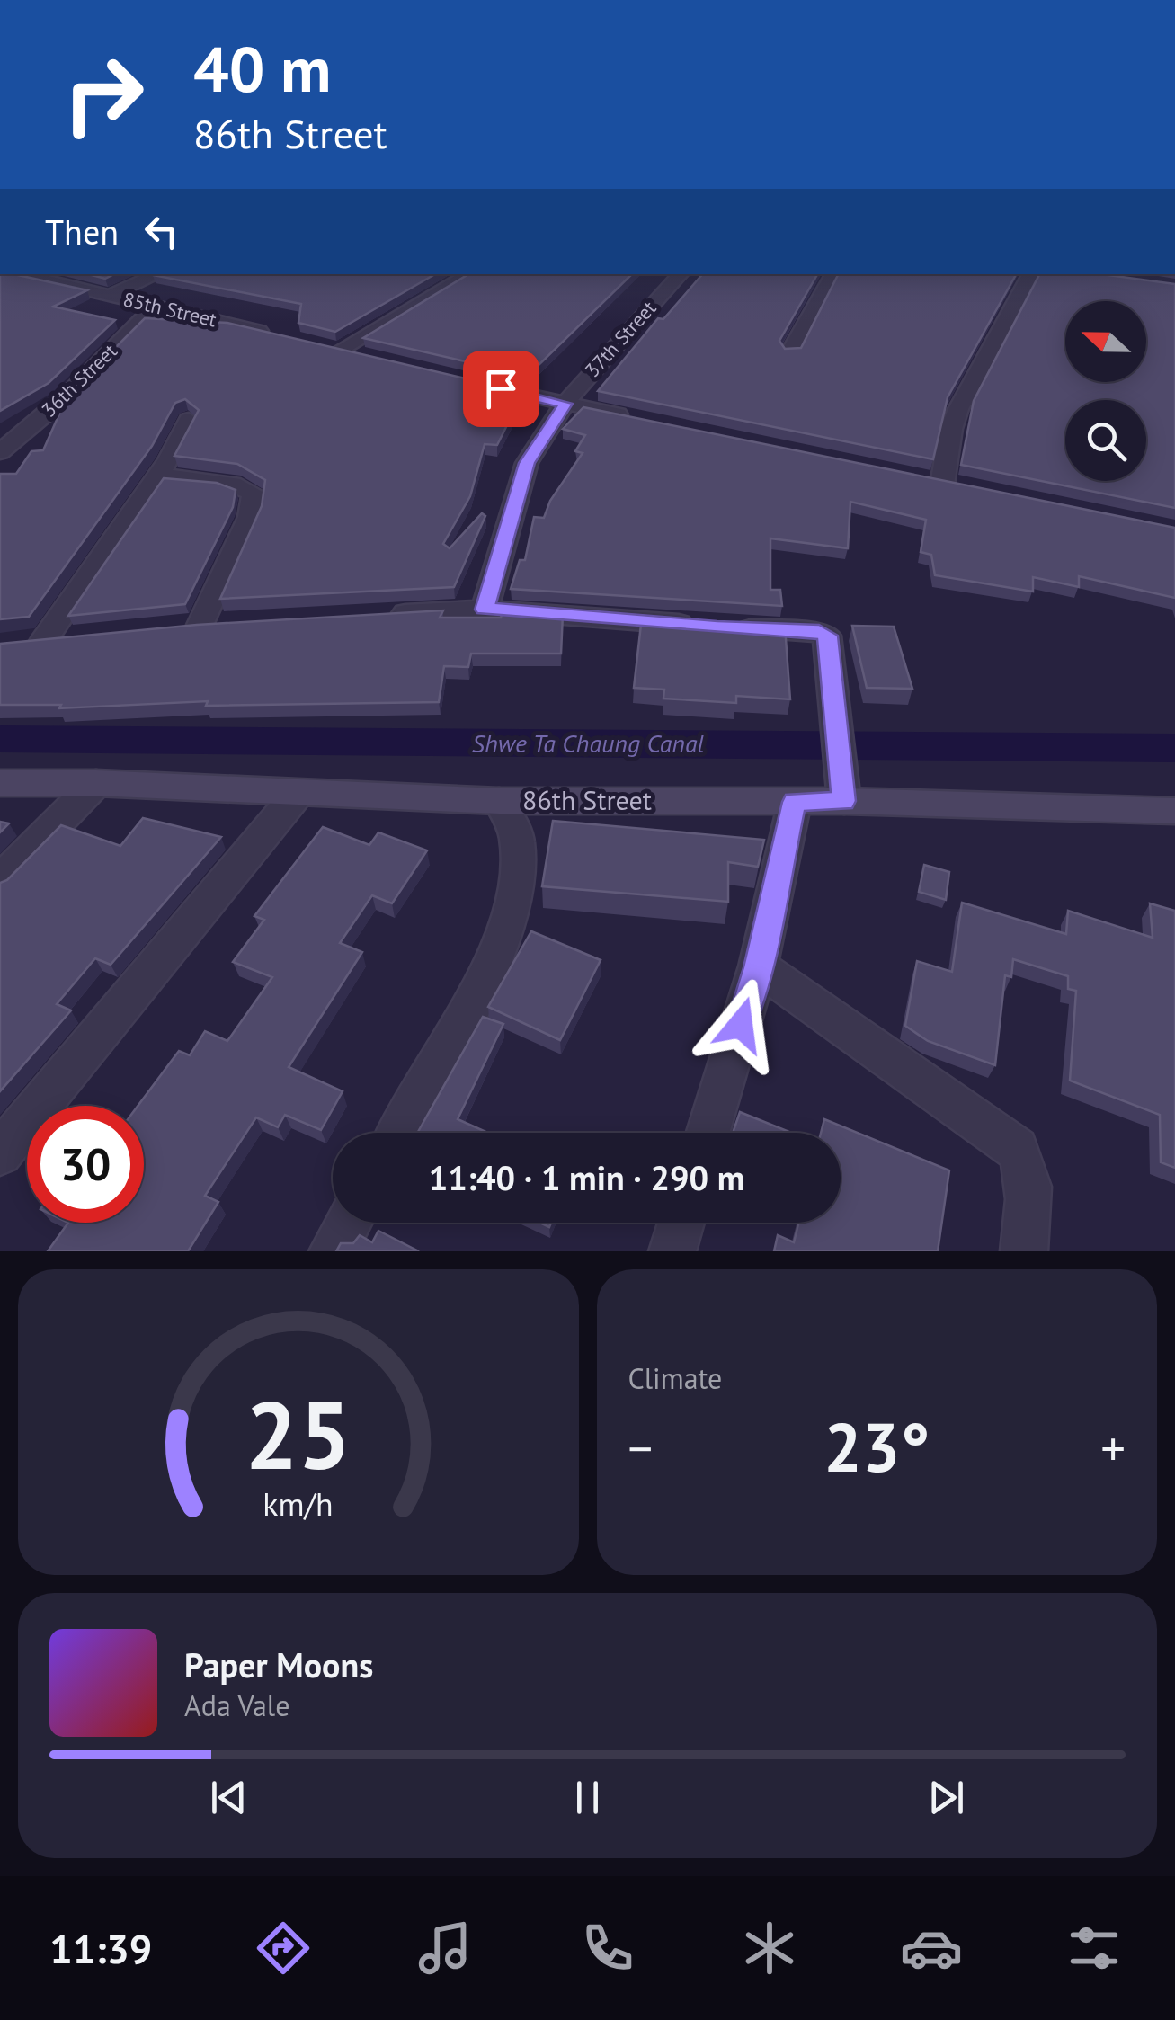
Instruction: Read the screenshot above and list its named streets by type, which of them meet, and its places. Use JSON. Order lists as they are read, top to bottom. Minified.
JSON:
{"streets":{"main road":["86th Street"],"street":["85th Street","37th Street","36th Street"]},"crossings":[["85th Street","36th Street"]],"water":["Shwe Ta Chaung Canal"],"north":"left","page":{"turn":["40 m","86th Street"],"then":"Then","limit":"30","trip":"11:40 · 1 min · 290 m","tile":"Climate","heat":["−","23°","+"],"song":["Paper Moons","Ada Vale"],"tabs":"11:39","gauge":["25","km/h"]}}
